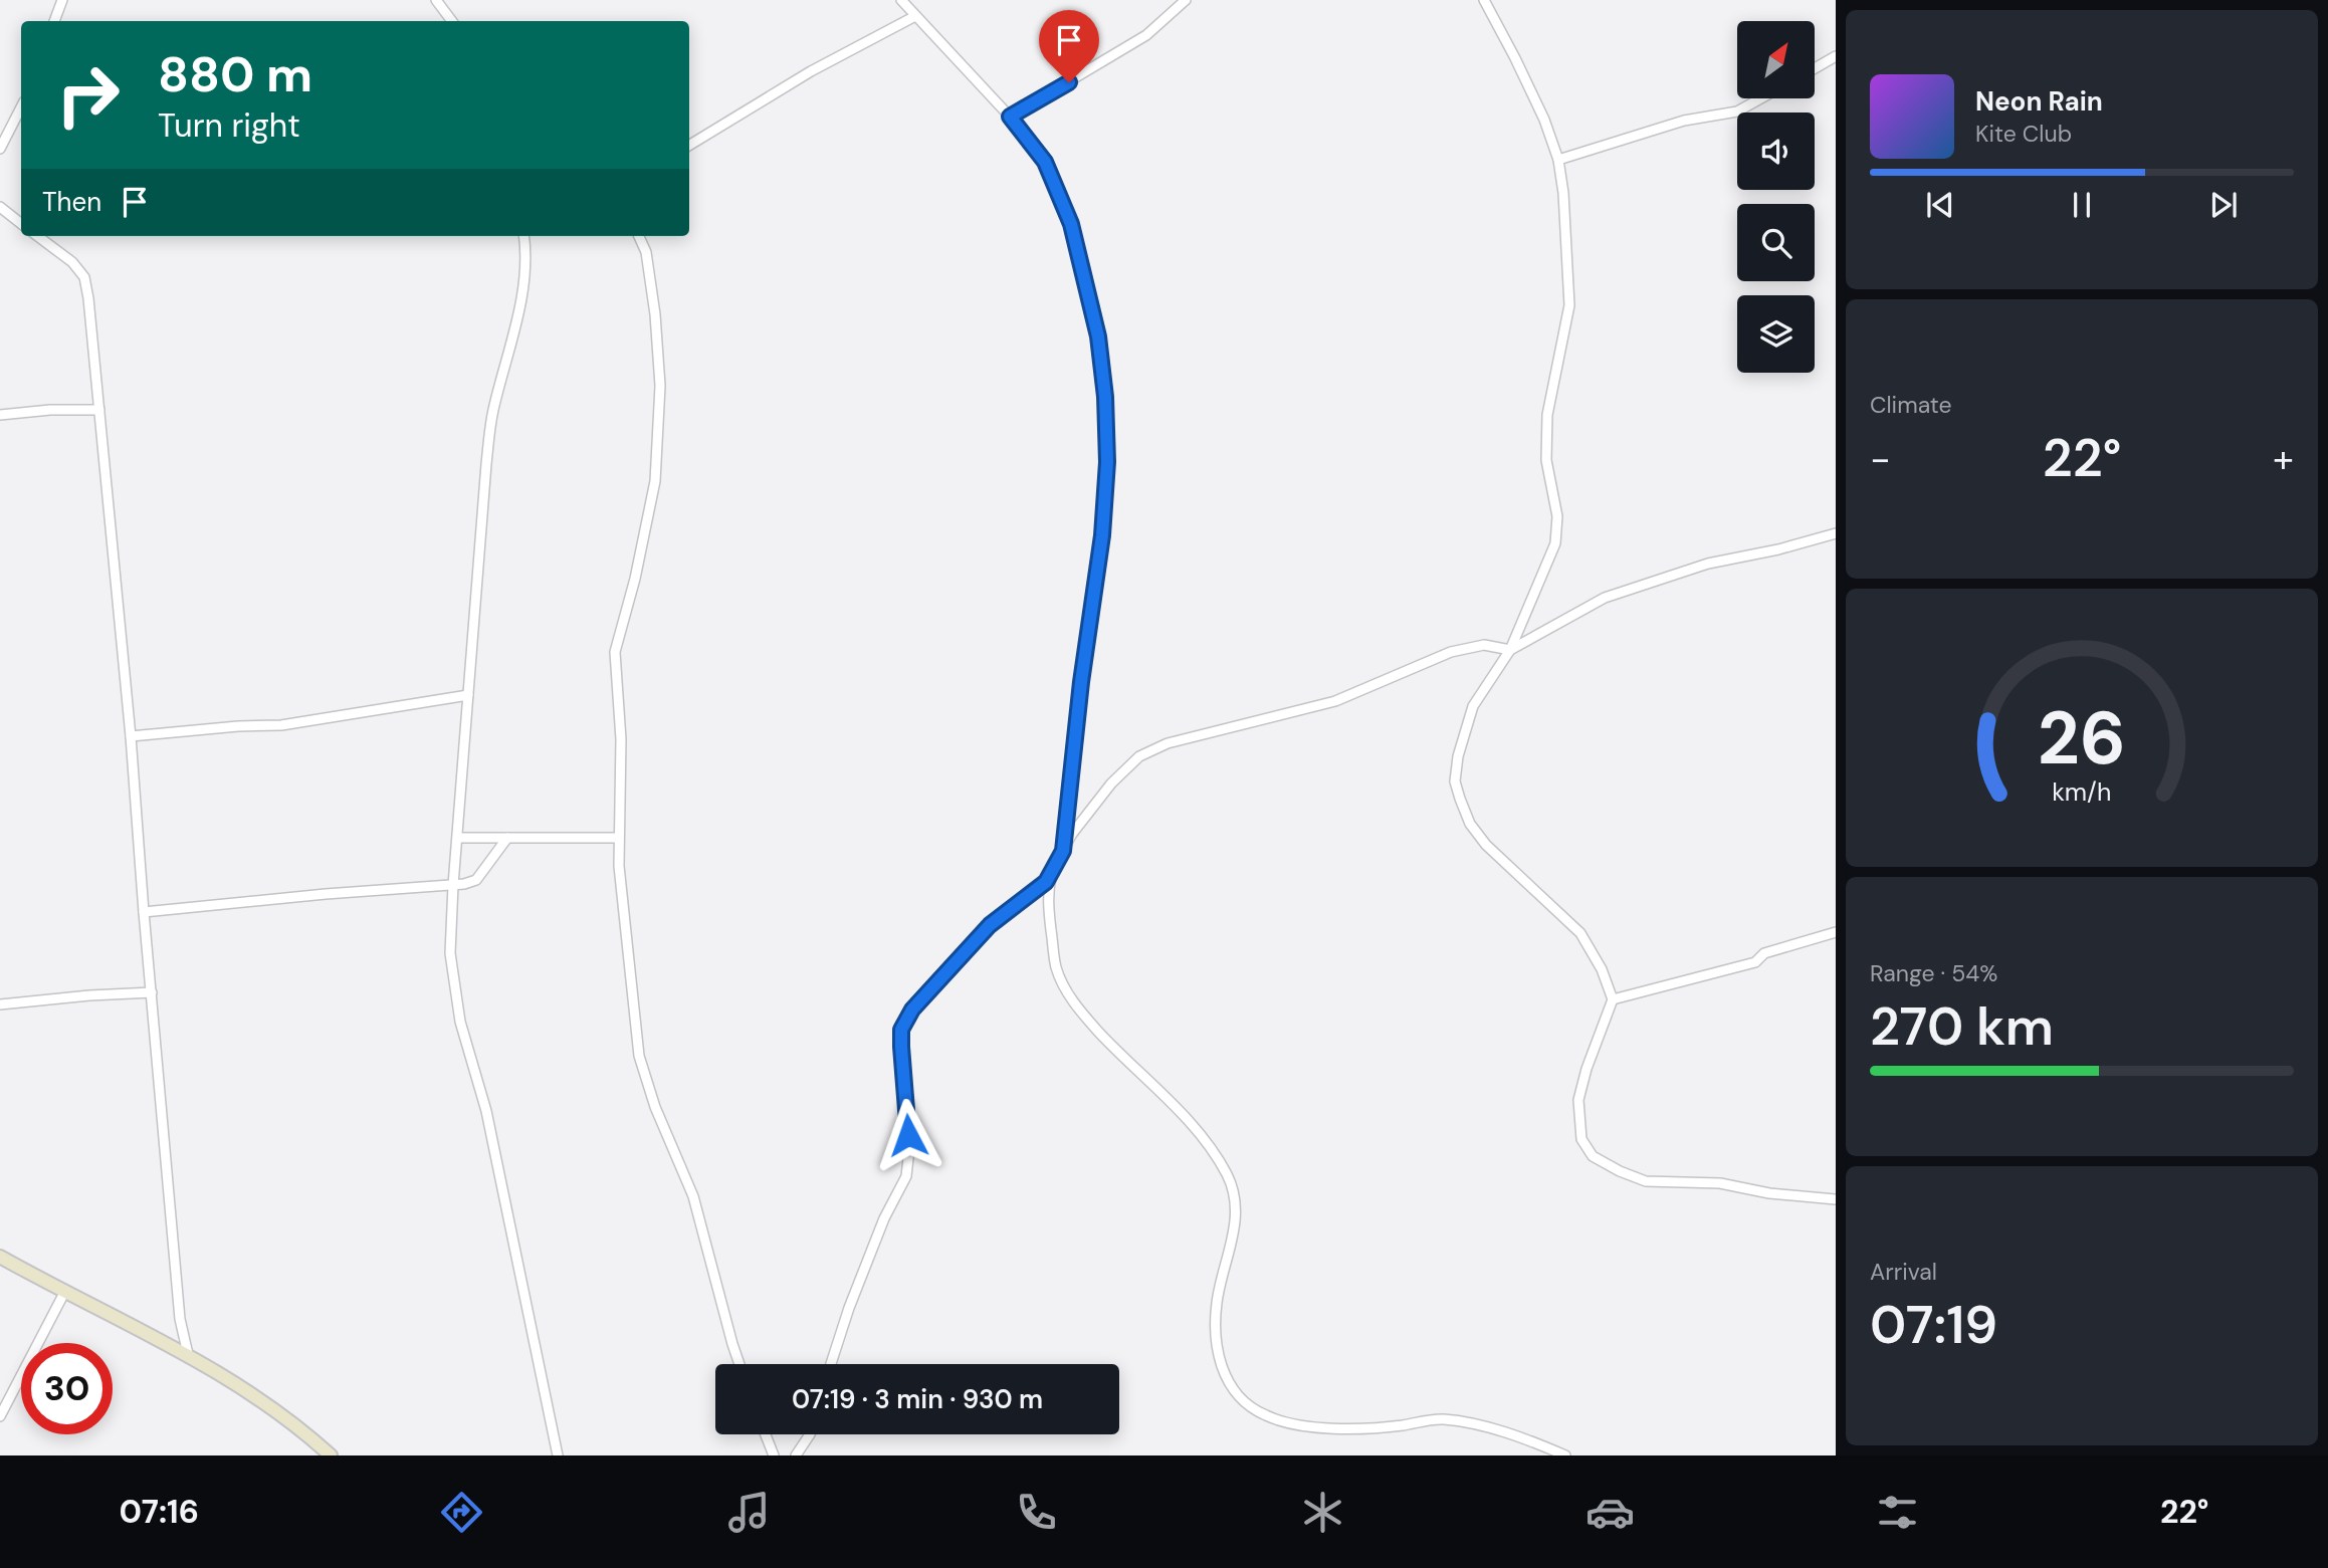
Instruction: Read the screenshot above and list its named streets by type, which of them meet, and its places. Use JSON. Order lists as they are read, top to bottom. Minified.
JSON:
{"north":"top right","page":{"turn":["880 m","Turn right"],"song":["Neon Rain","Kite Club"],"then":"Then","tile":["Climate",["Range · 54%","270 km"],["Arrival","07:19"]],"heat":["−","22°","+"],"limit":"30","trip":"07:19 · 3 min · 930 m","tabs":["07:16","22°"],"gauge":["26","km/h"]}}
